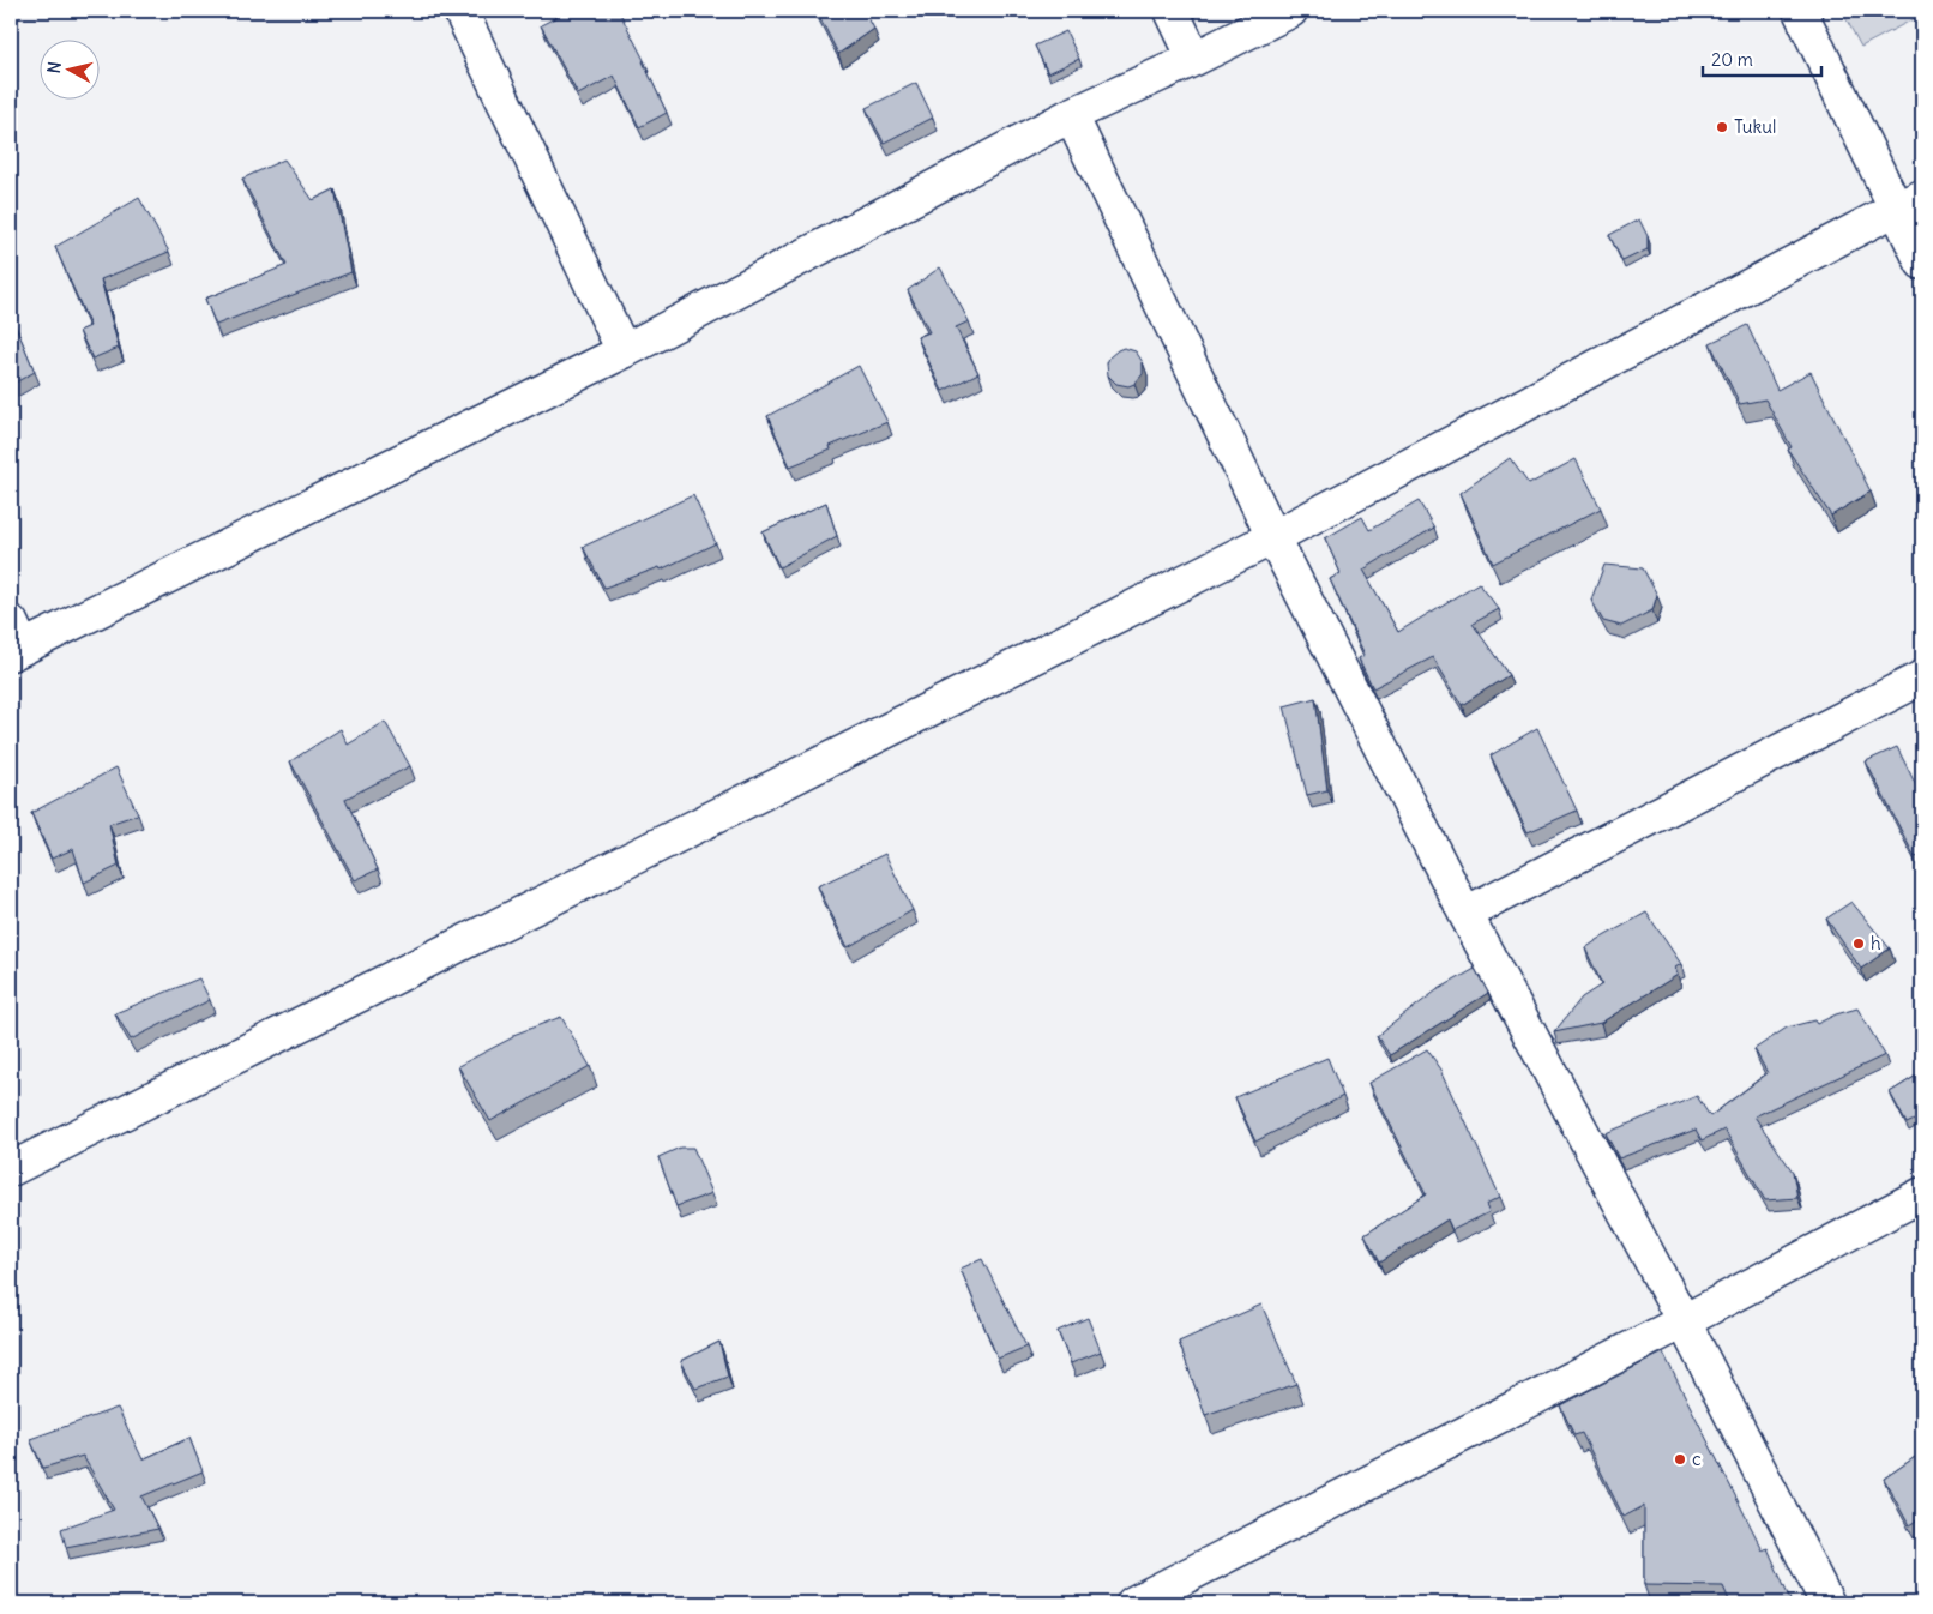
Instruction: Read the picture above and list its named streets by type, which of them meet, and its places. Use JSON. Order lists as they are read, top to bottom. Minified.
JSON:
{"places":["Tukul","h","c"],"scale_bar":"20 m","north":"left"}
